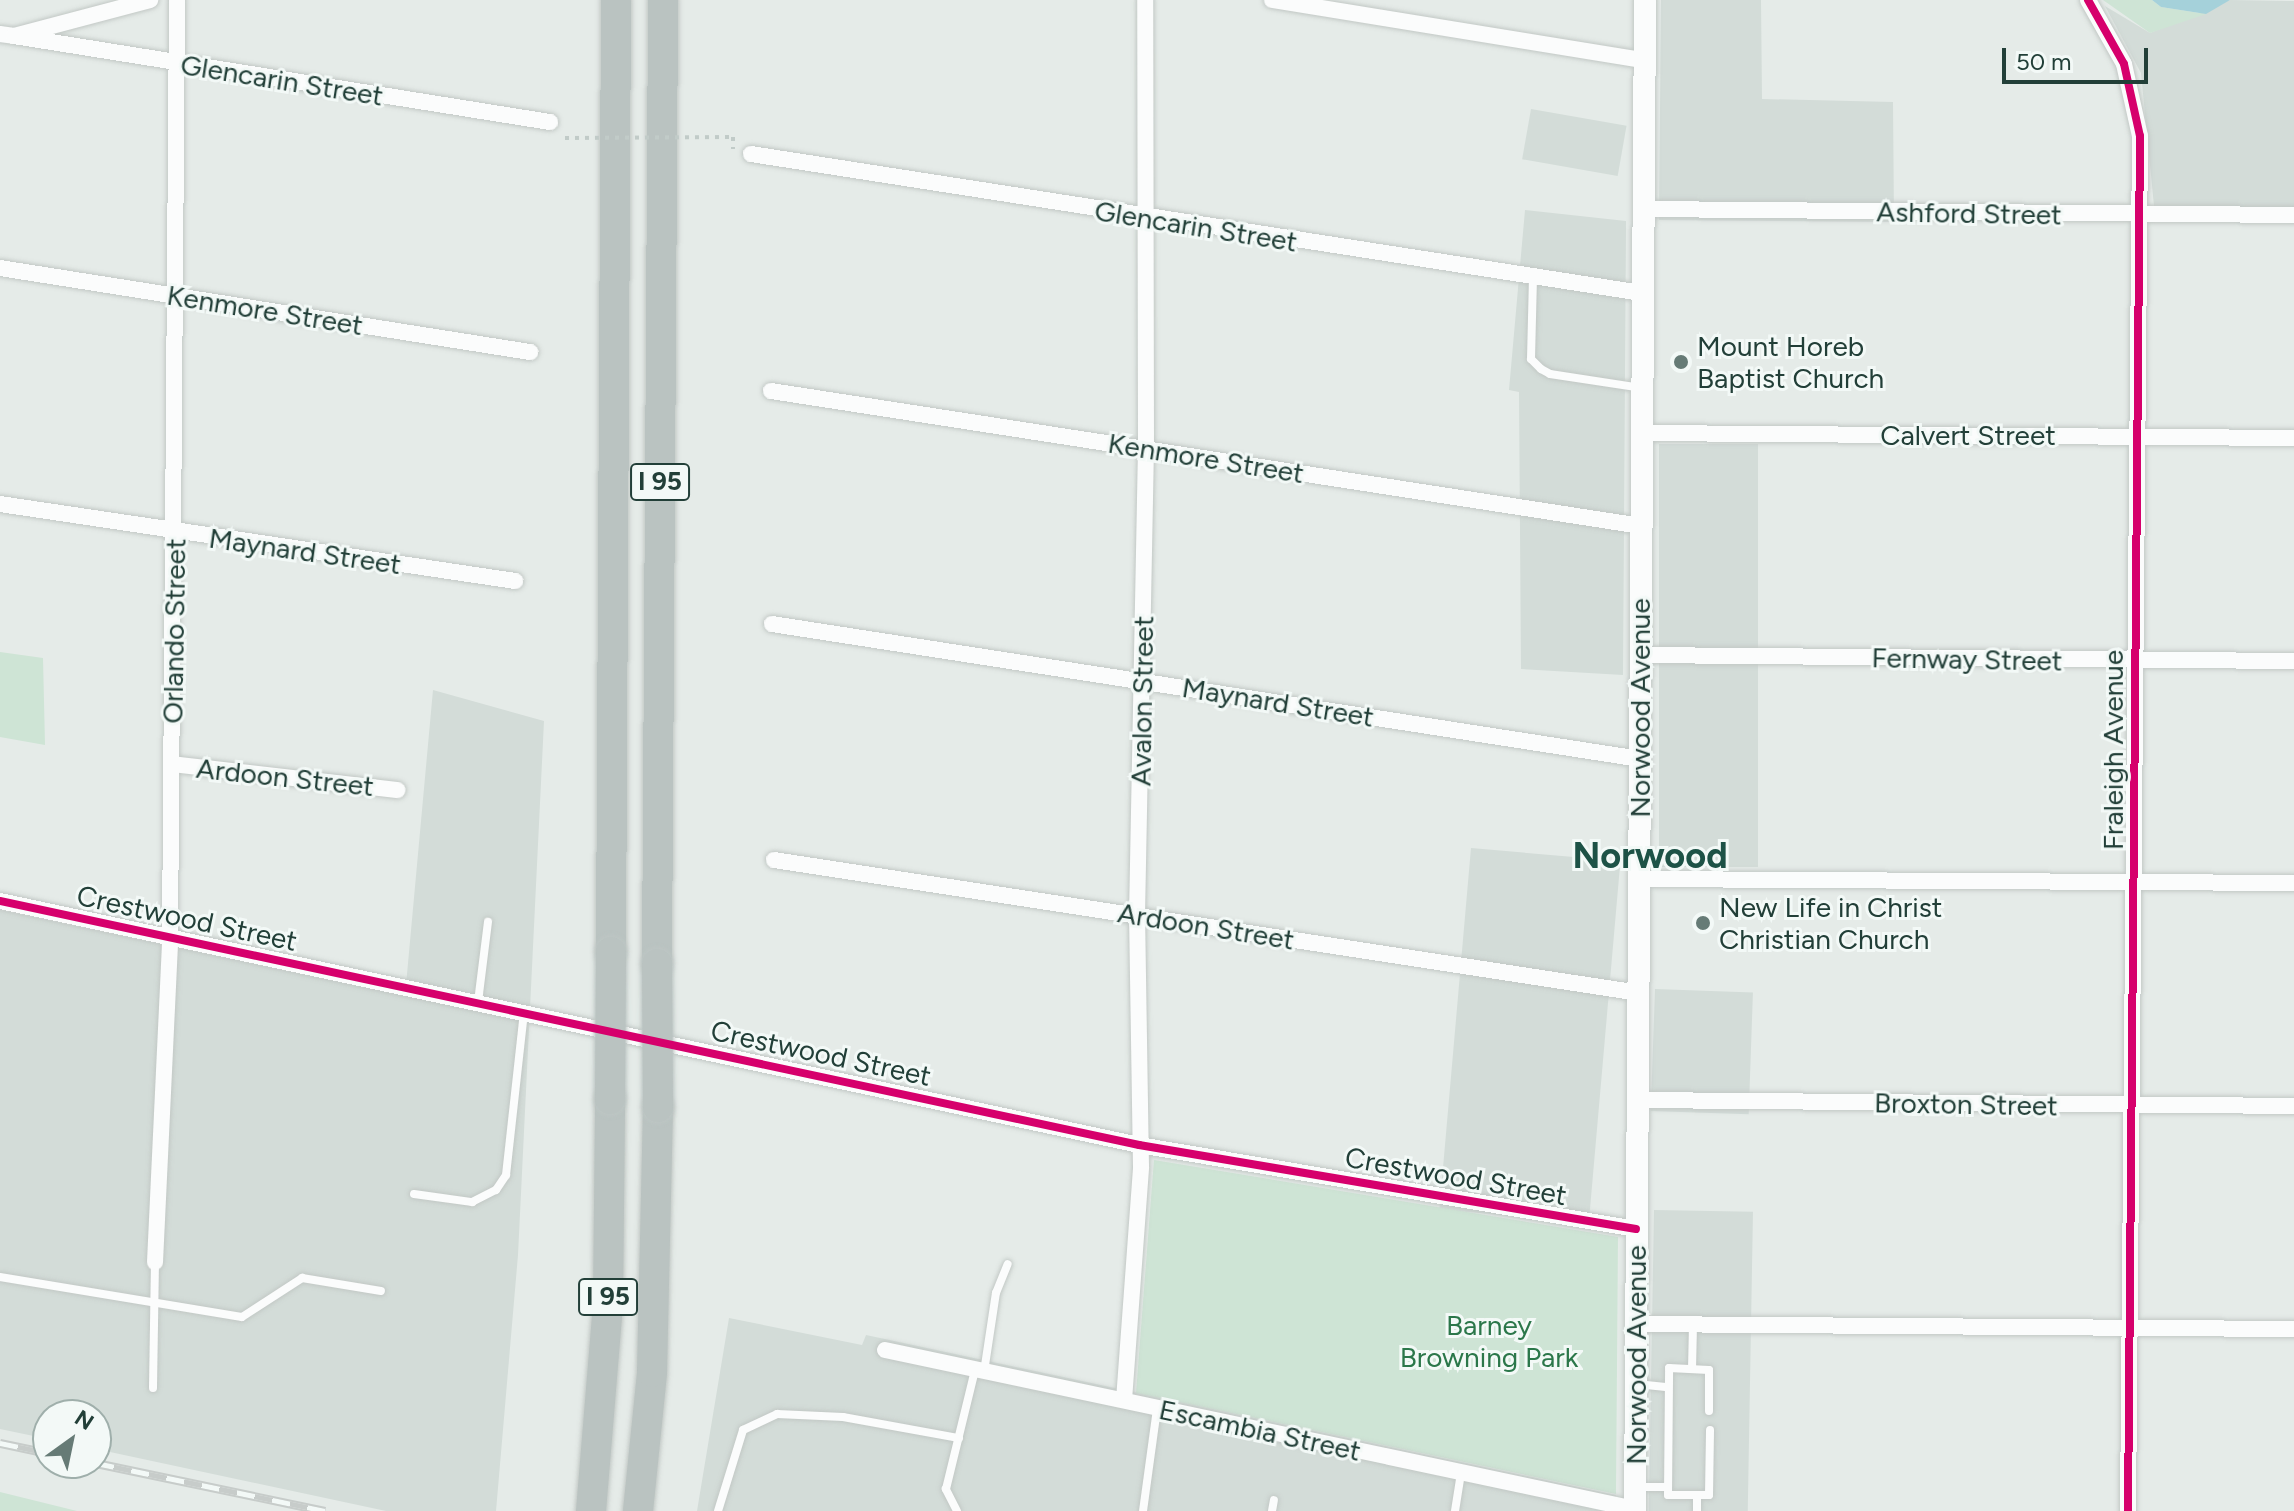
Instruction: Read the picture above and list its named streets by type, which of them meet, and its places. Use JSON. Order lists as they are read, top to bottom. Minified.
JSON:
{"streets":{"highway":["I 95"],"main road":["Norwood Avenue"],"street":["Glencarin Street","Ashford Street","Kenmore Street","Calvert Street","Maynard Street","Orlando Street","Fernway Street","Avalon Street","Fraleigh Avenue","Ardoon Street","Crestwood Street","Broxton Street","Escambia Street"]},"crossings":[["Glencarin Street","Orlando Street"],["Glencarin Street","Avalon Street"],["Glencarin Street","Norwood Avenue"],["Ashford Street","Norwood Avenue"],["Ashford Street","Fraleigh Avenue"],["Kenmore Street","Orlando Street"],["Kenmore Street","Avalon Street"],["Kenmore Street","Norwood Avenue"],["Calvert Street","Norwood Avenue"],["Calvert Street","Fraleigh Avenue"],["Maynard Street","Orlando Street"],["Maynard Street","Avalon Street"],["Maynard Street","Norwood Avenue"],["Orlando Street","Ardoon Street"],["Orlando Street","Crestwood Street"],["Fernway Street","Norwood Avenue"],["Fernway Street","Fraleigh Avenue"],["Avalon Street","Ardoon Street"],["Avalon Street","Crestwood Street"],["Avalon Street","Escambia Street"],["Norwood Avenue","Ardoon Street"],["Norwood Avenue","Crestwood Street"],["Norwood Avenue","Broxton Street"],["Norwood Avenue","Escambia Street"],["Fraleigh Avenue","Broxton Street"]],"districts":["Norwood"],"parks":["Barney Browning Park"],"places":["Mount Horeb Baptist Church","New Life in Christ Christian Church"],"scale_bar":"50 m","north":"top right"}
